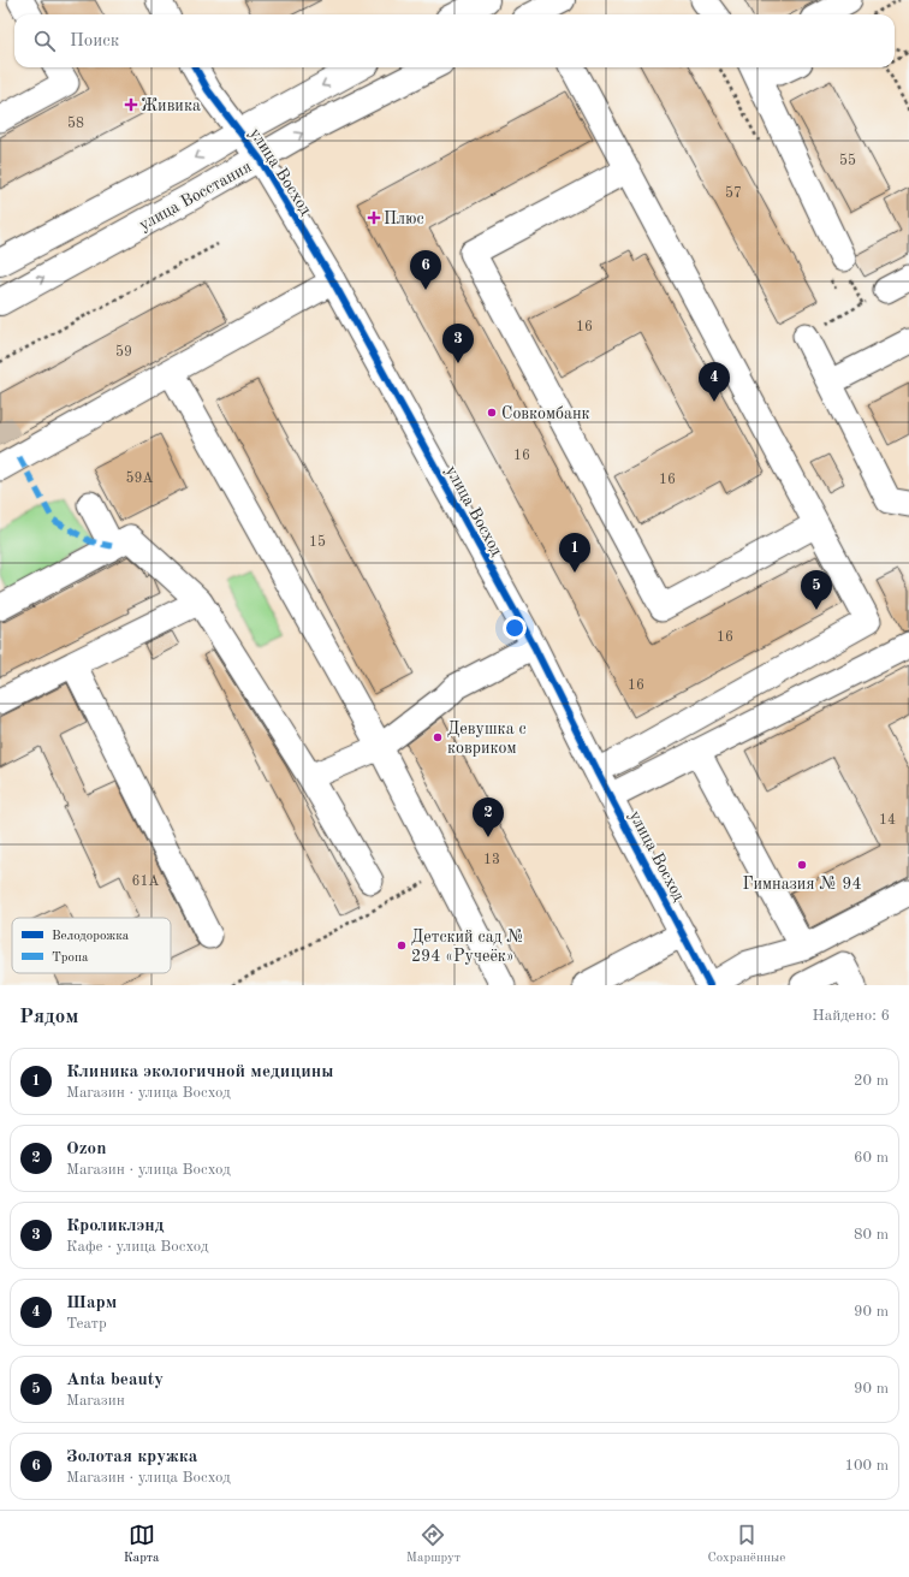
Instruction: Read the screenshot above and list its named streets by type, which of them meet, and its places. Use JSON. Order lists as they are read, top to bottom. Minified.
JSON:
{"streets":{"main road":["улица Восстания"],"street":["улица Восход"]},"crossings":[["улица Восход","улица Восстания"]],"places":{"health":["Живика","Плюс"],"other":["Совкомбанк","Девушка с ковриком","Гимназия № 94","Детский сад № 294 «Ручеёк»"]},"house_numbers":["58","55","57","16","59","16","59А","16","15","16","16","14","13","61А"],"legend":["Велодорожка","Тропа"],"page":{"search":"Поиск","pins":["6","3","4","1","5","2"],"heading":["Рядом","Найдено: 6"],"list":[{"mark":"1","name":"Клиника экологичной медицины","note":"Магазин · улица Восход","value":"20 m"},{"mark":"2","name":"Ozon","note":"Магазин · улица Восход","value":"60 m"},{"mark":"3","name":"Кроликлэнд","note":"Кафе · улица Восход","value":"80 m"},{"mark":"4","name":"Шарм","note":"Театр","value":"90 m"},{"mark":"5","name":"Anta beauty","note":"Магазин","value":"90 m"},{"mark":"6","name":"Золотая кружка","note":"Магазин · улица Восход","value":"100 m"}],"nav":["Карта","Маршрут","Сохранённые"]}}
